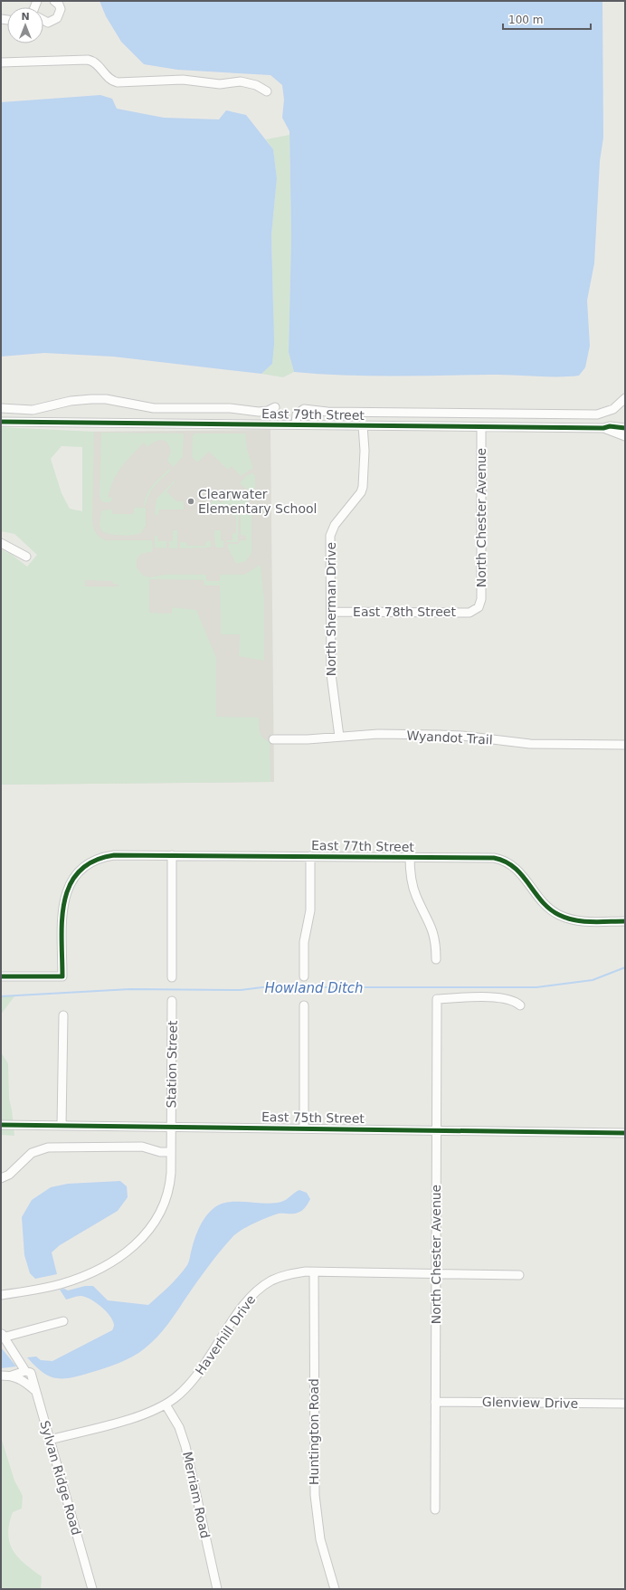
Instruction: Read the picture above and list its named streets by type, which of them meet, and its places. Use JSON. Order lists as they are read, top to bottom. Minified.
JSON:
{"streets":{"street":["East 79th Street","North Chester Avenue","North Sherman Drive","East 78th Street","Wyandot Trail","East 77th Street","Station Street","East 75th Street","Haverhill Drive","Glenview Drive","Huntington Road","Sylvan Ridge Road","Merriam Road"]},"crossings":[["East 79th Street","North Chester Avenue"],["East 79th Street","North Sherman Drive"],["North Chester Avenue","East 78th Street"],["North Chester Avenue","East 75th Street"],["North Chester Avenue","Haverhill Drive"],["North Chester Avenue","Glenview Drive"],["North Sherman Drive","East 78th Street"],["North Sherman Drive","Wyandot Trail"],["Station Street","East 75th Street"],["Haverhill Drive","Huntington Road"],["Haverhill Drive","Sylvan Ridge Road"],["Haverhill Drive","Merriam Road"]],"water":["Howland Ditch"],"places":["Clearwater Elementary School"],"scale_bar":"100 m","north":"top"}
